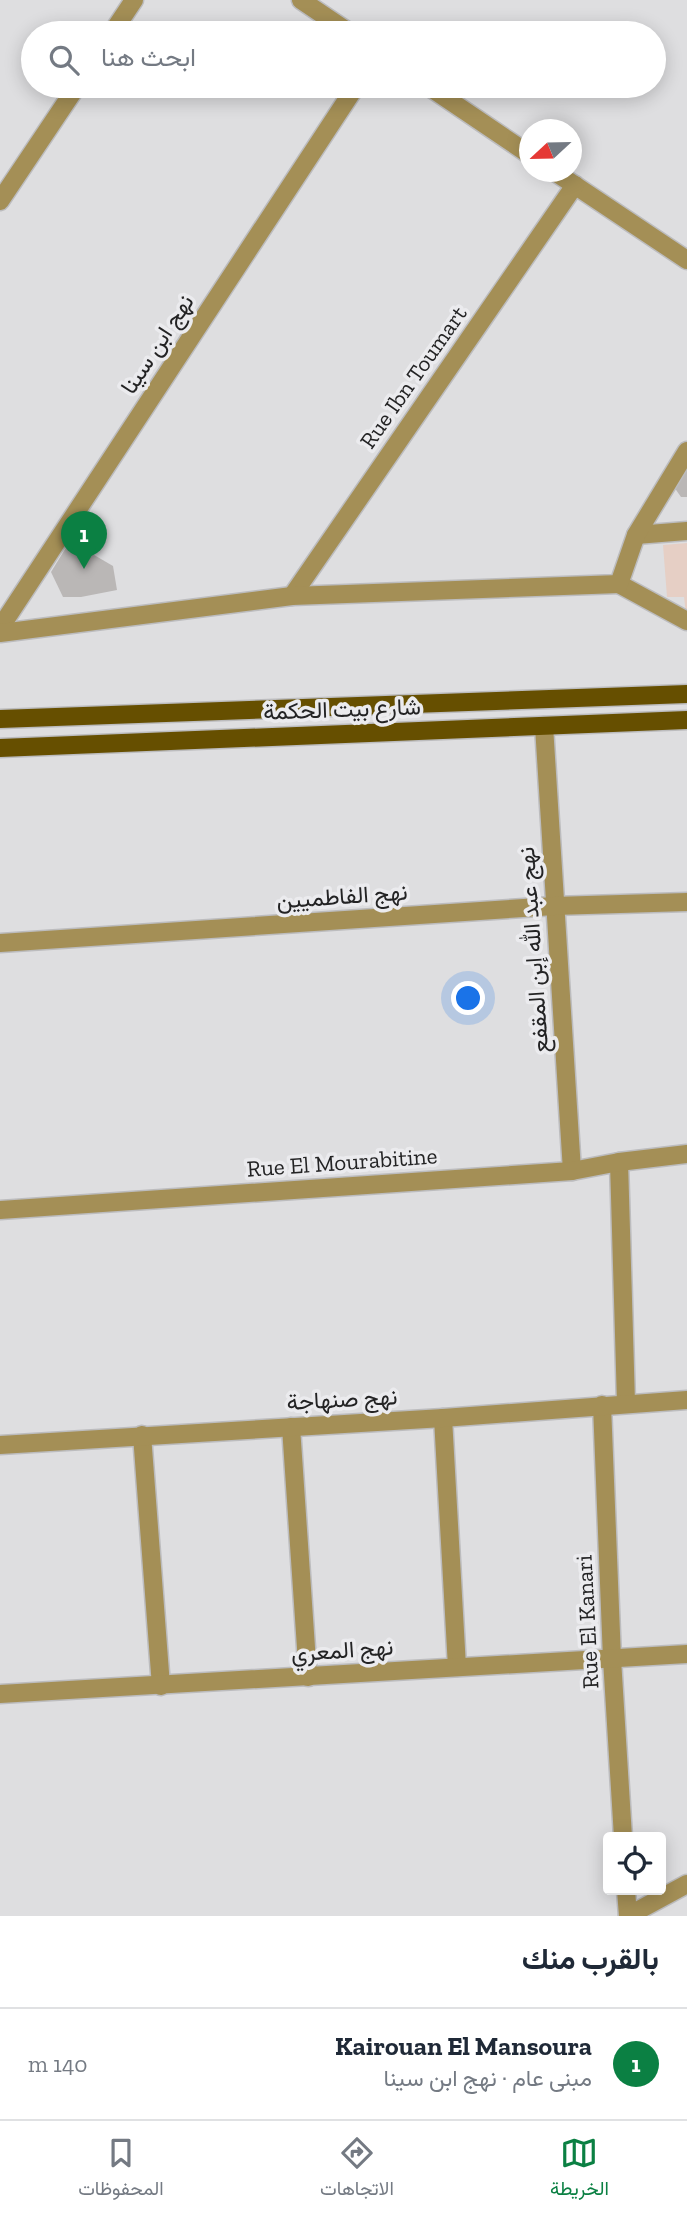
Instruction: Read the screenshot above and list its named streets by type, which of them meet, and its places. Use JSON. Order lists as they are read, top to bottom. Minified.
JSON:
{"streets":{"main road":["شارع بيت الحكمة"],"street":["نهج ابن سينا","Rue Ibn Toumart","نهج الفاطميين","نهج عبد الله إبن المقفع","Rue El Mourabitine","نهج صنهاجة","Rue El Kanari","نهج المعري"]},"crossings":[["شارع بيت الحكمة","نهج عبد الله إبن المقفع"],["نهج الفاطميين","نهج عبد الله إبن المقفع"],["نهج عبد الله إبن المقفع","Rue El Mourabitine"],["نهج صنهاجة","Rue El Kanari"],["Rue El Kanari","نهج المعري"]],"north":"left","page":{"search":"ابحث هنا","pins":"1","heading":"بالقرب منك","list":[{"mark":"1","name":"Kairouan El Mansoura","note":"مبنى عام · نهج ابن سينا","value":"140 m"}],"nav":["الخريطة","الاتجاهات","المحفوظات"]}}
